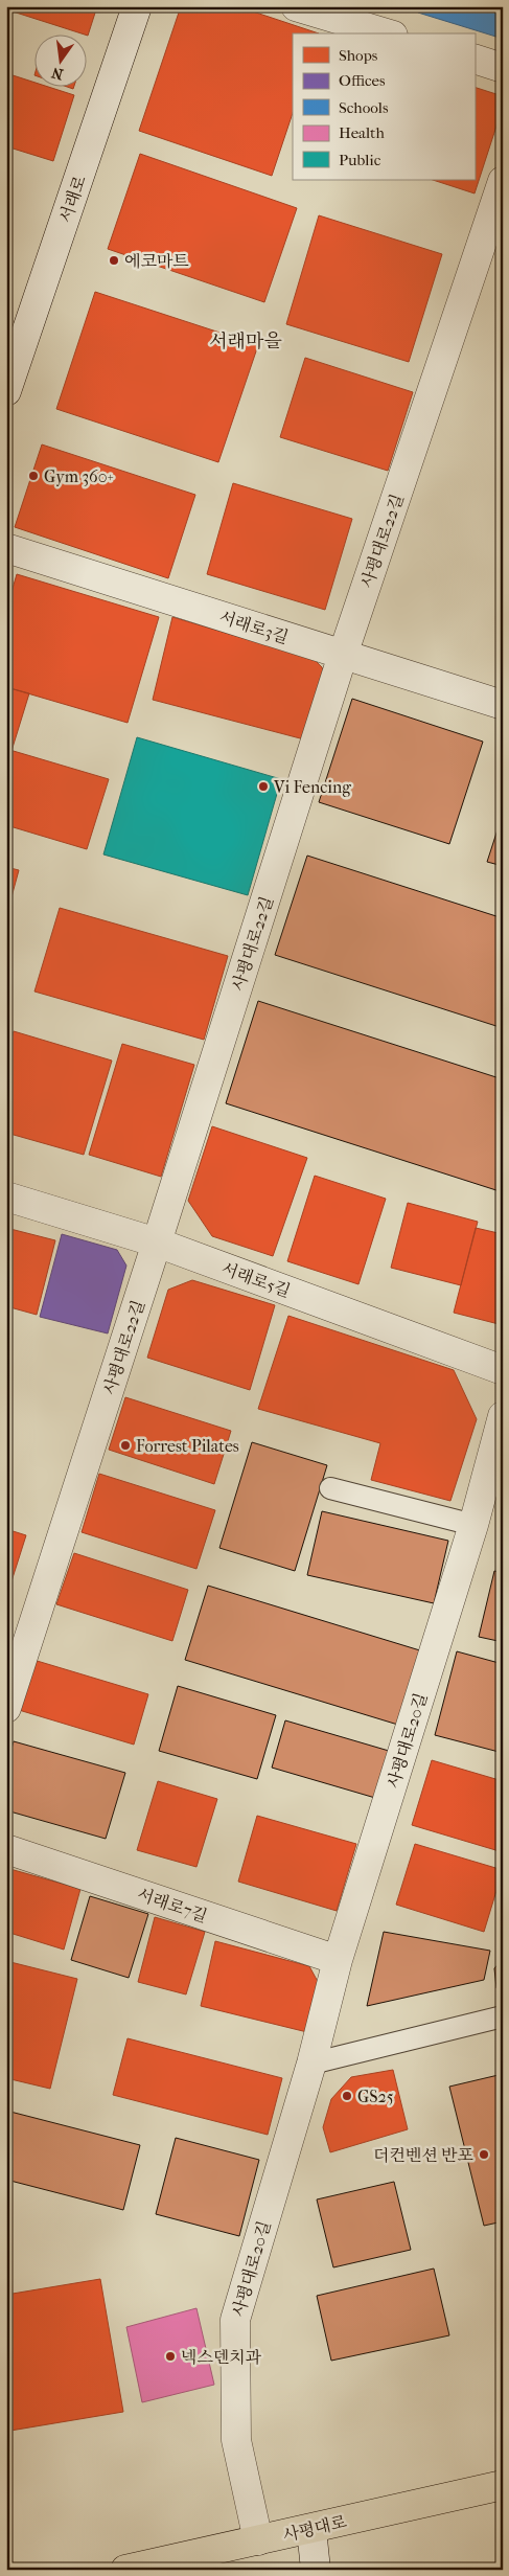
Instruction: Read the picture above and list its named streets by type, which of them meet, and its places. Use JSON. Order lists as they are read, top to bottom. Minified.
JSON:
{"streets":{"main road":["사평대로"],"street":["서래로","사평대로22길","서래로3길","서래로5길","사평대로20길","서래로7길"]},"crossings":[["사평대로22길","서래로3길"],["사평대로22길","서래로5길"],["사평대로20길","서래로7길"],["사평대로20길","사평대로"]],"districts":["서래마을"],"places":["에코마트","Gym 360+","Vi Fencing","Forrest Pilates","GS25","더컨벤션 반포","넥스덴치과"],"legend":["Shops","Offices","Schools","Health","Public"],"north":"bottom"}
